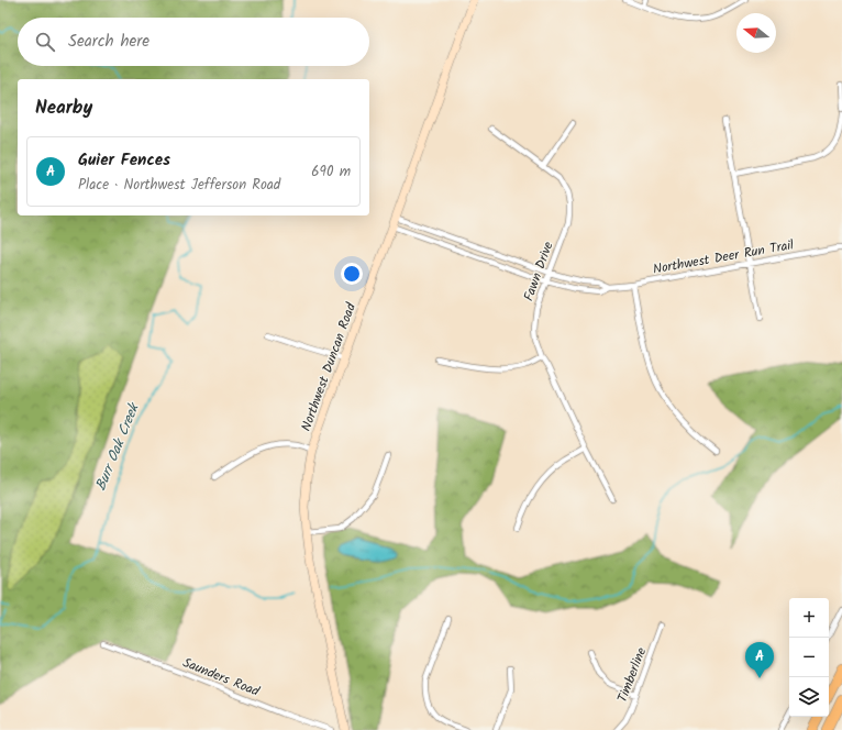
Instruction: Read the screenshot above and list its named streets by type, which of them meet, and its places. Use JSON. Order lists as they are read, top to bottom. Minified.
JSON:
{"streets":{"street":["Northwest Deer Run Trail","Fawn Drive","Northwest Duncan Road","Timberline","Saunders Road"]},"crossings":[["Northwest Deer Run Trail","Fawn Drive"],["Northwest Deer Run Trail","Northwest Duncan Road"]],"water":["Burr Oak Creek"],"north":"left","page":{"search":"Search here","heading":"Nearby","list":[{"mark":"A","name":"Guier Fences","note":"Place · Northwest Jefferson Road","value":"690 m"}],"map_buttons":["+","−"],"pins":"A"}}
